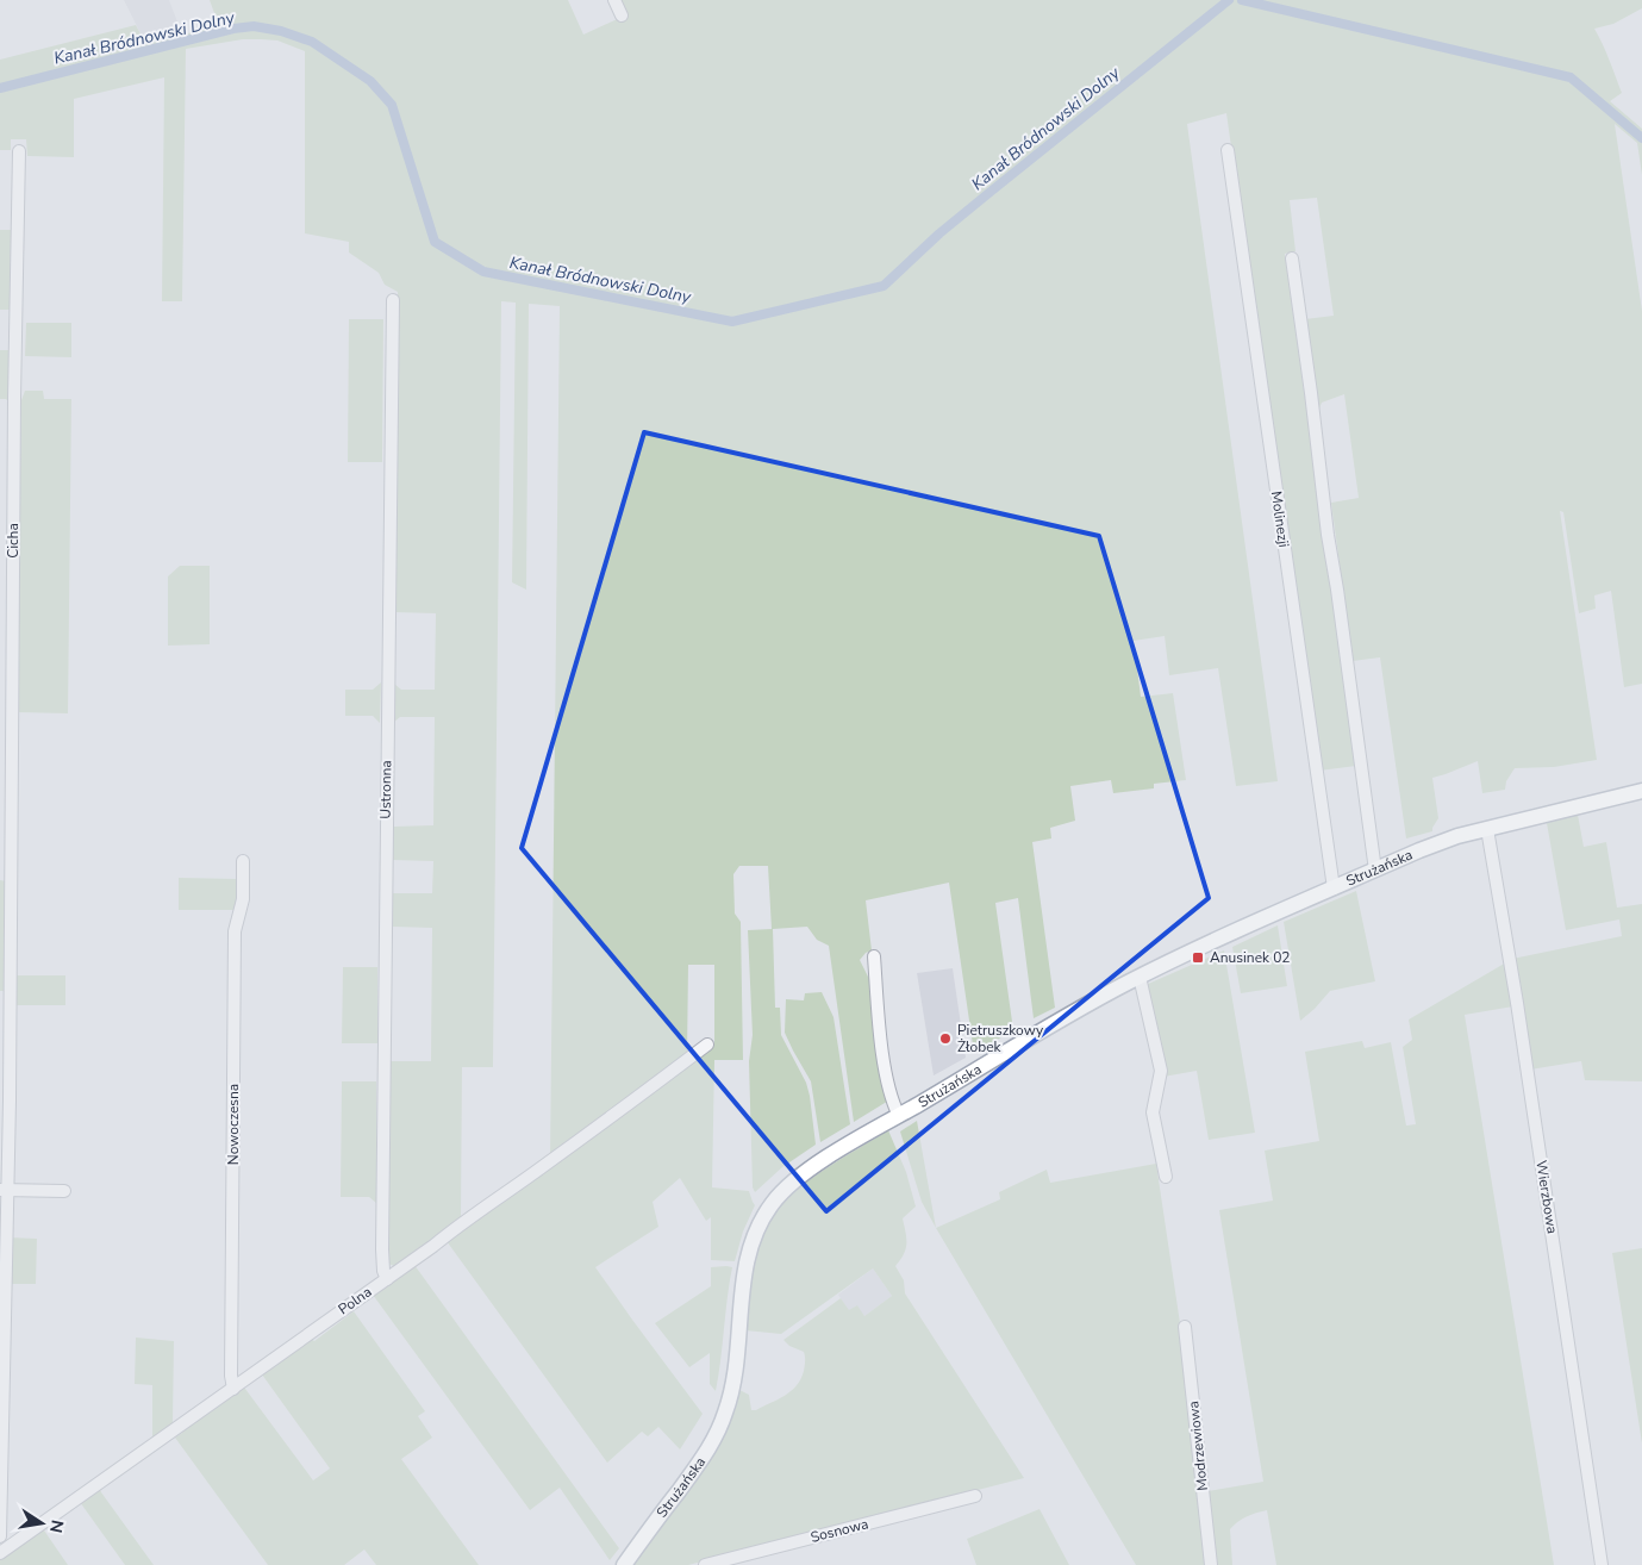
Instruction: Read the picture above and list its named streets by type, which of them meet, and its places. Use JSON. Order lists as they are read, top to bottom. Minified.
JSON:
{"streets":{"main road":["Strużańska"],"street":["Molinezji","Cicha","Ustronna","Nowoczesna","Wierzbowa","Polna","Modrzewiowa","Sosnowa"]},"crossings":[["Molinezji","Strużańska"],["Ustronna","Polna"],["Strużańska","Wierzbowa"],["Nowoczesna","Polna"]],"water":["Kanał Bródnowski Dolny"],"places":{"transit":["Anusinek 02"],"other":["Pietruszkowy Żłobek"]},"north":"right"}
